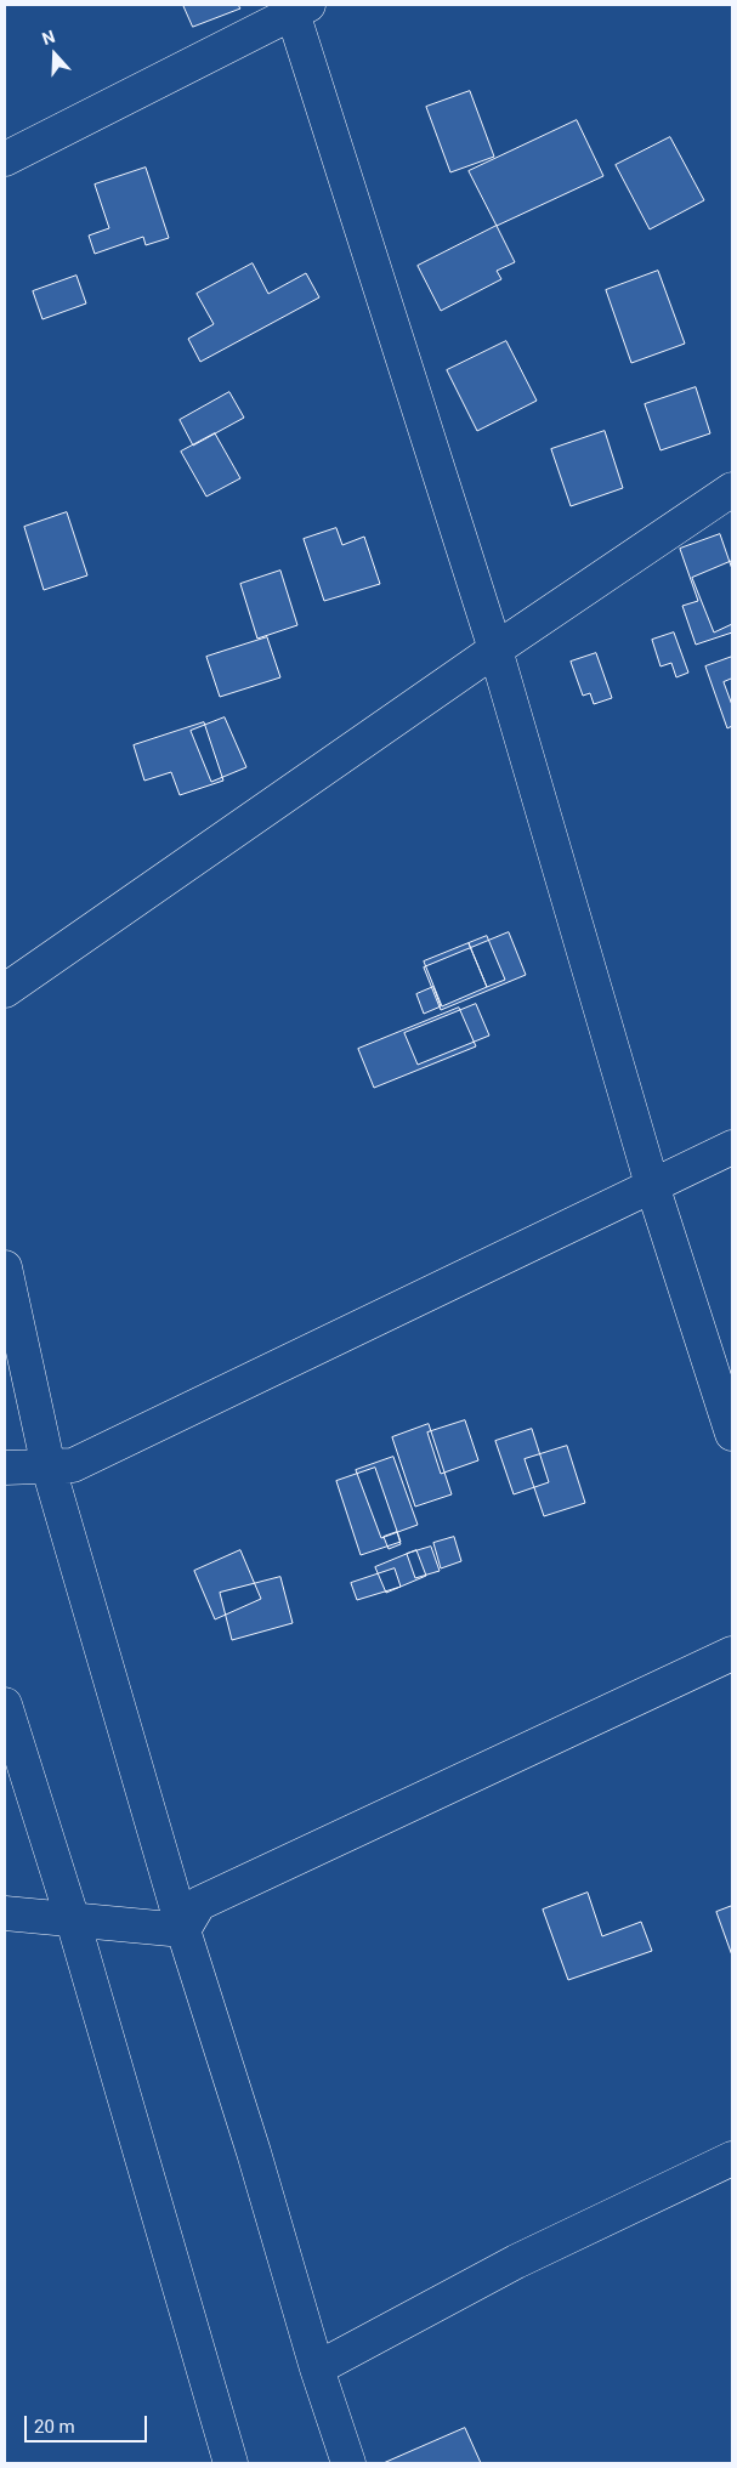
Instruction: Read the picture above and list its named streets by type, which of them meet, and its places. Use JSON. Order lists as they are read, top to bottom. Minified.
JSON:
{"scale_bar":"20 m","north":"top"}
